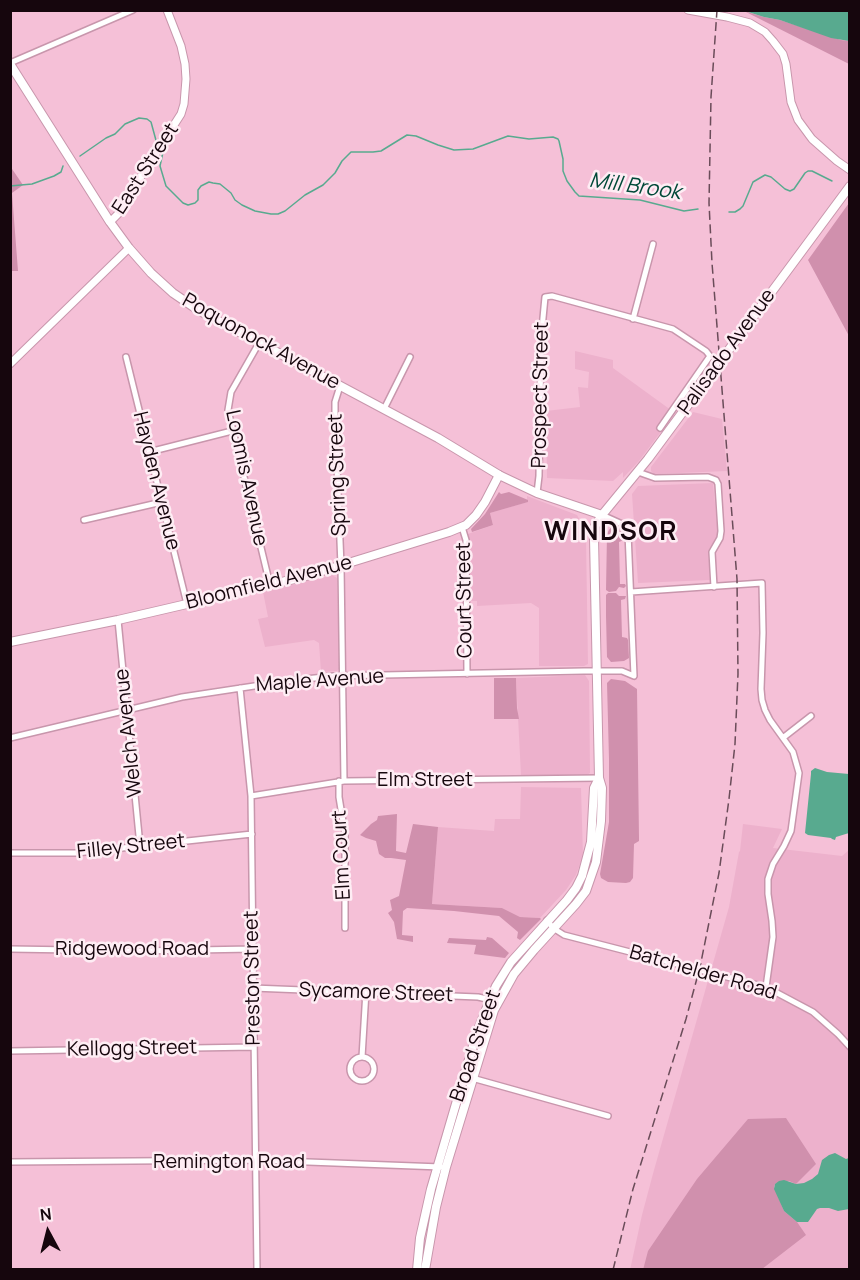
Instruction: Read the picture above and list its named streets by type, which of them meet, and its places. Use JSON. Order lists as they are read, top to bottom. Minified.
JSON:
{"streets":{"main road":["Poquonock Avenue","Palisado Avenue","Bloomfield Avenue","Broad Street"],"street":["East Street","Prospect Street","Spring Street","Loomis Avenue","Hayden Avenue","Court Street","Maple Avenue","Welch Avenue","Elm Street","Filley Street","Elm Court","Ridgewood Road","Batchelder Road","Preston Street","Sycamore Street","Kellogg Street","Remington Road"]},"crossings":[["East Street","Poquonock Avenue"],["Poquonock Avenue","Palisado Avenue"],["Poquonock Avenue","Prospect Street"],["Poquonock Avenue","Spring Street"],["Poquonock Avenue","Loomis Avenue"],["Poquonock Avenue","Bloomfield Avenue"],["Poquonock Avenue","Broad Street"],["Palisado Avenue","Broad Street"],["Spring Street","Bloomfield Avenue"],["Spring Street","Maple Avenue"],["Spring Street","Elm Street"],["Spring Street","Elm Court"],["Loomis Avenue","Bloomfield Avenue"],["Hayden Avenue","Bloomfield Avenue"],["Bloomfield Avenue","Court Street"],["Bloomfield Avenue","Welch Avenue"],["Court Street","Maple Avenue"],["Maple Avenue","Welch Avenue"],["Maple Avenue","Preston Street"],["Maple Avenue","Broad Street"],["Welch Avenue","Filley Street"],["Elm Street","Elm Court"],["Elm Street","Preston Street"],["Elm Street","Broad Street"],["Filley Street","Preston Street"],["Ridgewood Road","Preston Street"],["Batchelder Road","Broad Street"],["Preston Street","Sycamore Street"],["Preston Street","Kellogg Street"],["Preston Street","Remington Road"],["Sycamore Street","Broad Street"],["Broad Street","Remington Road"]],"districts":["WINDSOR"],"water":["Mill Brook"],"north":"top"}
